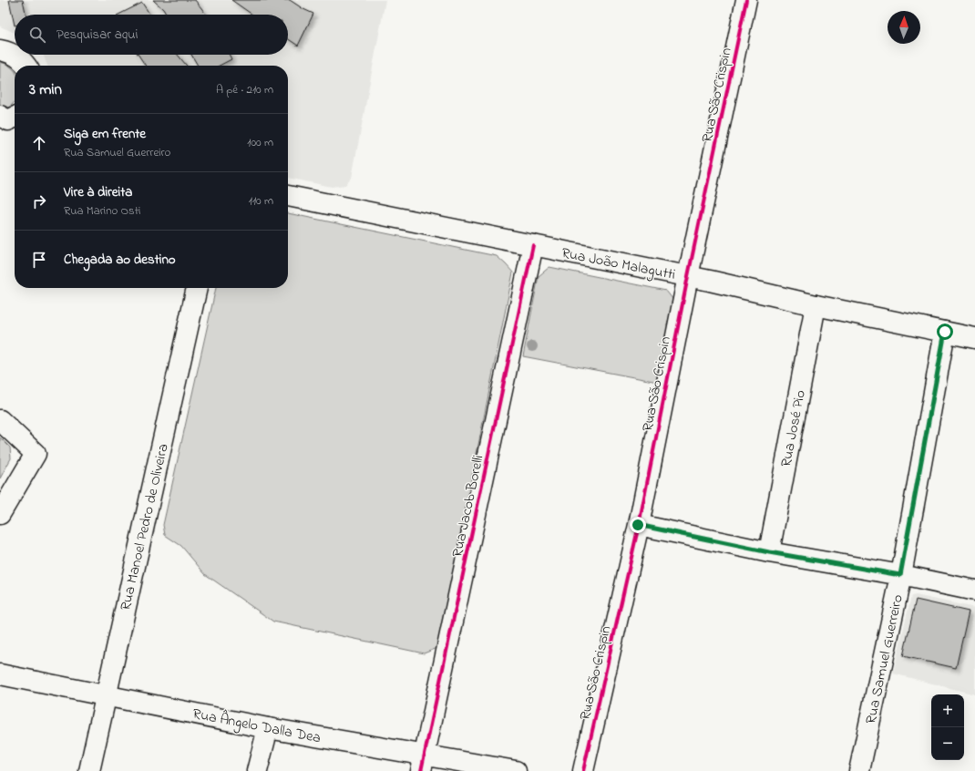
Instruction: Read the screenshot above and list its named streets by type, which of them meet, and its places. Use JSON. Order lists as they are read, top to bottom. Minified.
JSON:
{"streets":{"street":["Rua São Crispin","Rua João Malagutti","Rua José Pio","Rua Jacob Borelli","Rua Manoel Pedro de Oliveira","Rua Samuel Guerreiro","Rua Ângelo Dalla Dea"]},"crossings":[["Rua São Crispin","Rua João Malagutti"],["Rua João Malagutti","Rua José Pio"],["Rua João Malagutti","Rua Jacob Borelli"],["Rua João Malagutti","Rua Samuel Guerreiro"],["Rua Jacob Borelli","Rua Ângelo Dalla Dea"],["Rua Manoel Pedro de Oliveira","Rua Ângelo Dalla Dea"]],"north":"top","page":{"search":"Pesquisar aqui","heading":["3 min","A pé · 210 m"],"list":[["Siga em frente","Rua Samuel Guerreiro","100 m"],["Vire à direita","Rua Marino Osti","110 m"],"Chegada ao destino"],"map_buttons":["+","−"]}}
